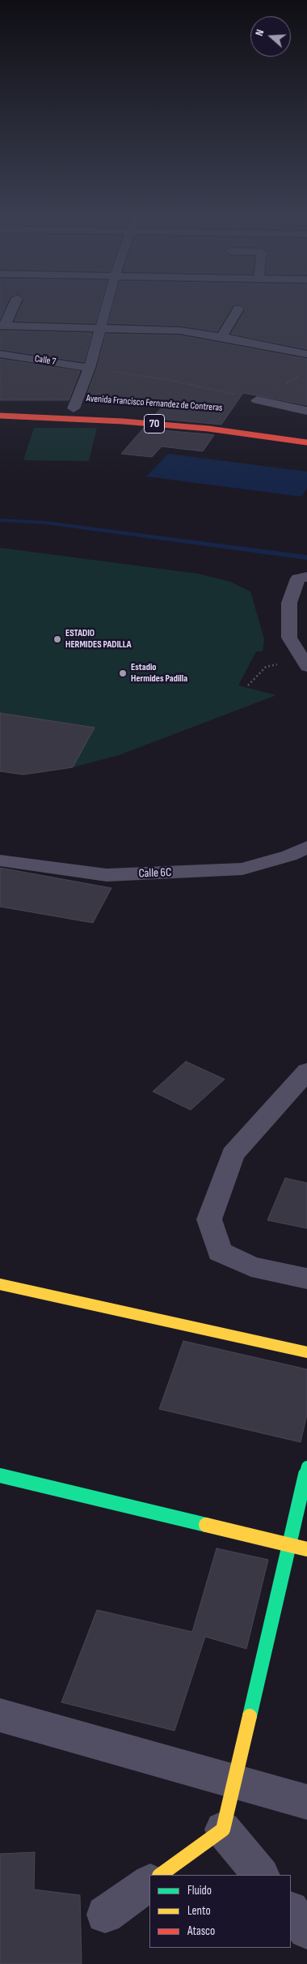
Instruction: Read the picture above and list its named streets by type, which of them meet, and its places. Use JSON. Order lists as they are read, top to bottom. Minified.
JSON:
{"streets":{"street":["Calle 7","Avenida Francisco Fernandez de Contreras","70","Calle 6C"]},"places":["ESTADIO HERMIDES PADILLA","Estadio Hermides Padilla"],"legend":["Fluido","Lento","Atasco"],"north":"left"}
